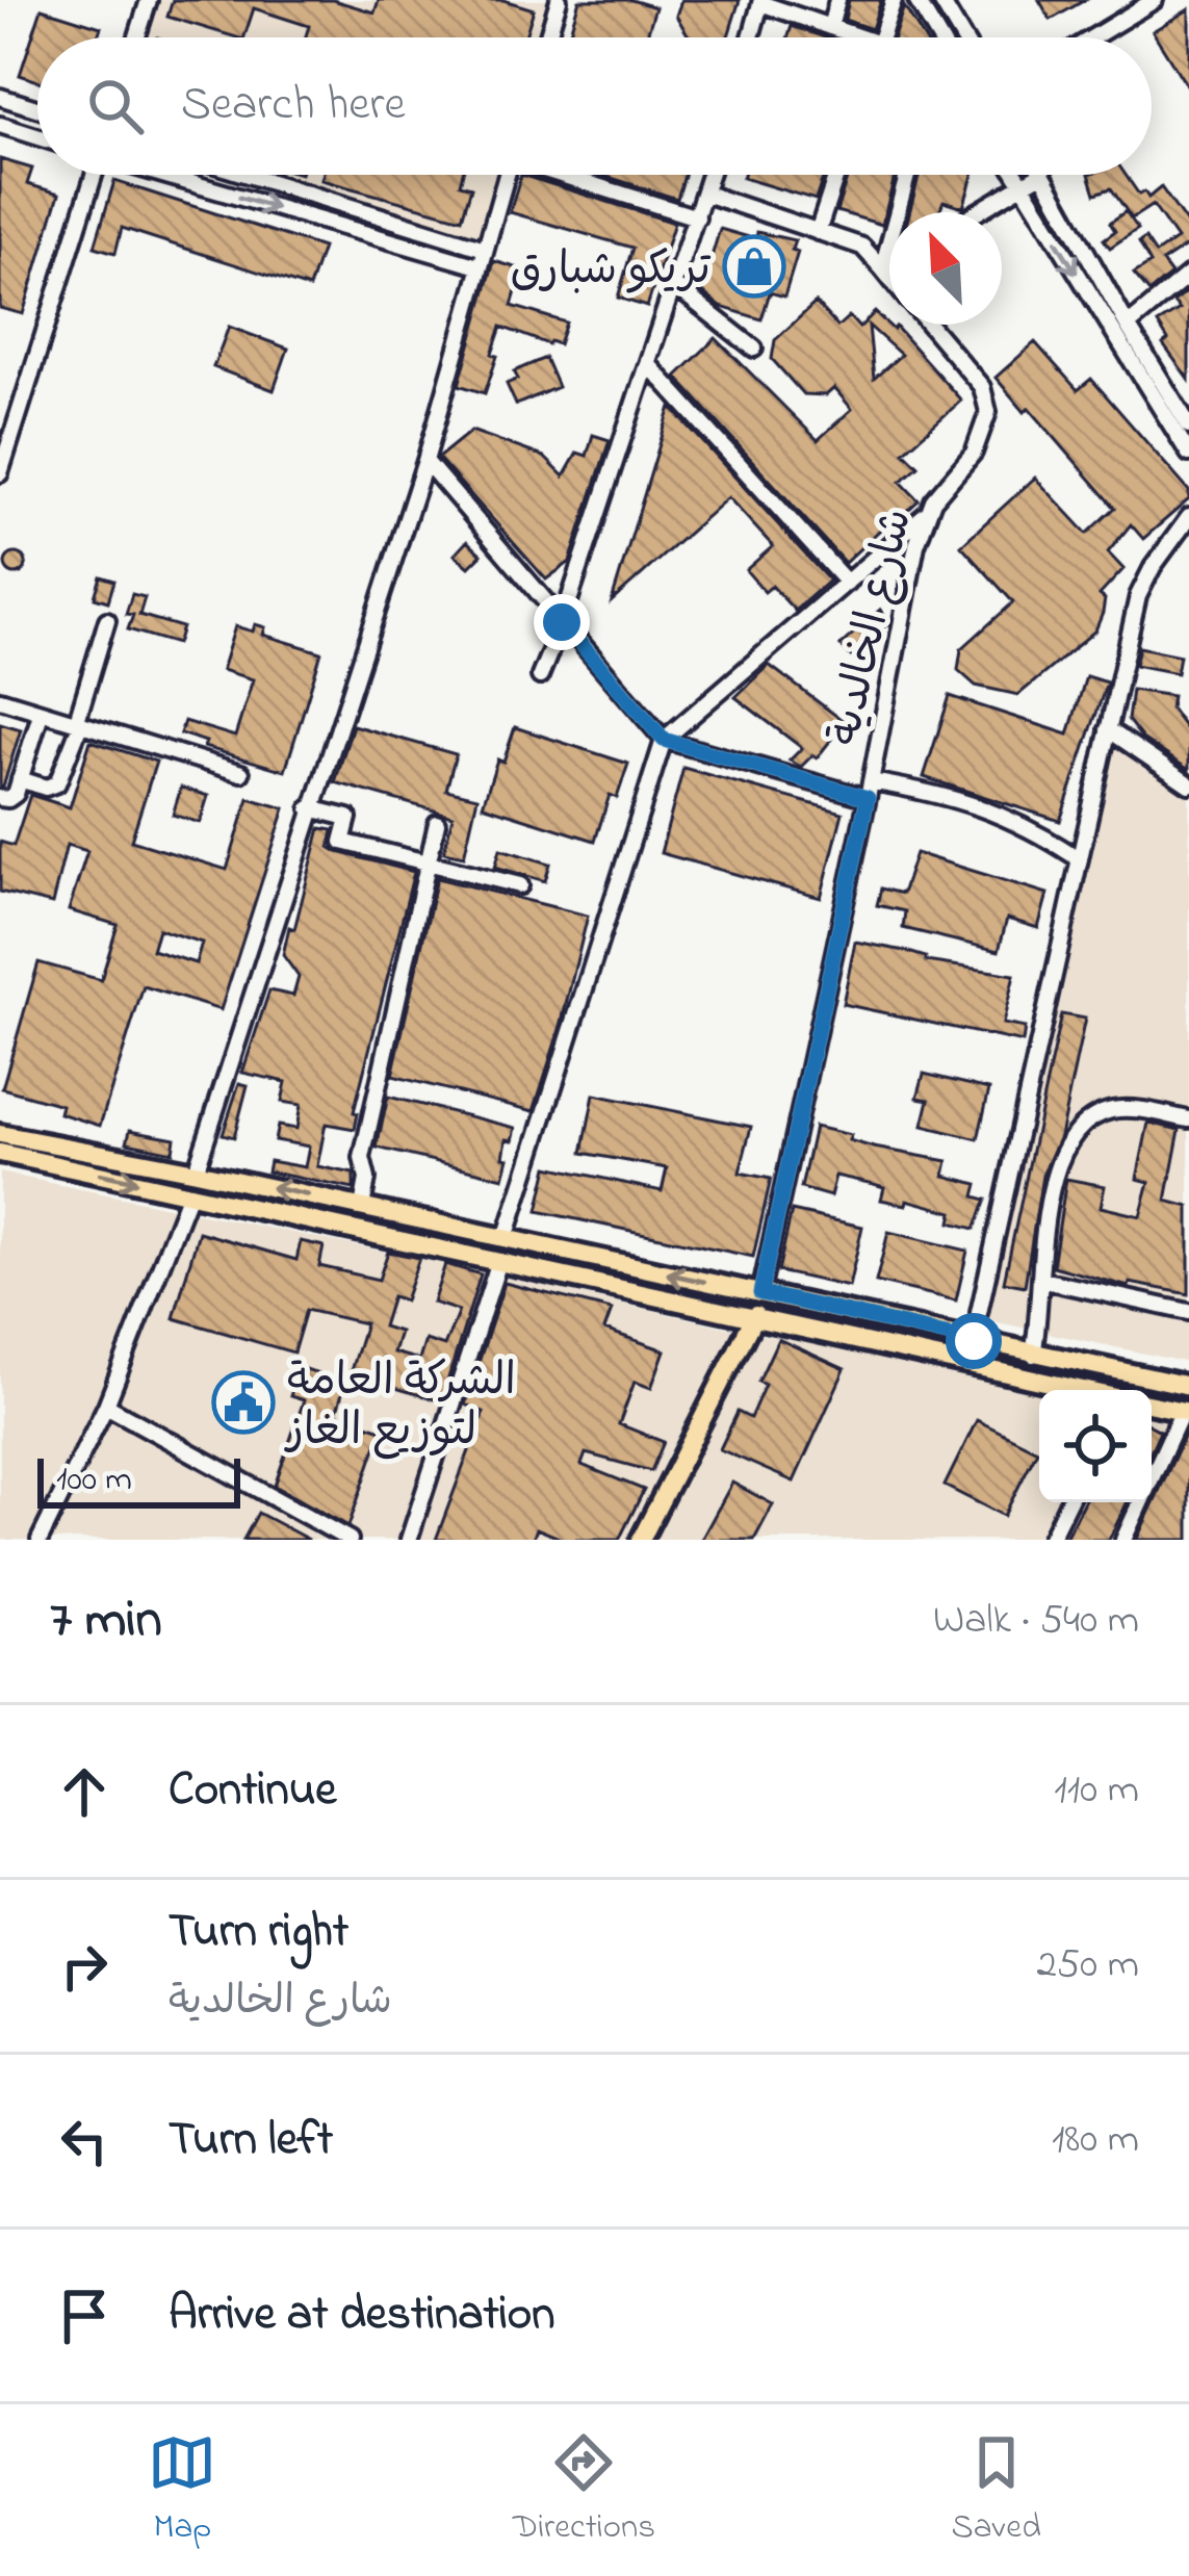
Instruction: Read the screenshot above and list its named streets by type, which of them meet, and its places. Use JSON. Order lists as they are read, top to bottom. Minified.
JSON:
{"streets":{"street":["شارع الخالدية"]},"places":{"shop":["تريكو شبارق"],"public building":["الشركة العامة لتوزيع الغاز"]},"scale_bar":"100 m","north":"top left","page":{"search":"Search here","scale":"100 m","heading":["7 min","Walk · 540 m"],"list":[["Continue","110 m"],["Turn right","شارع الخالدية","250 m"],["Turn left","180 m"],"Arrive at destination"],"nav":["Map","Directions","Saved"]}}
